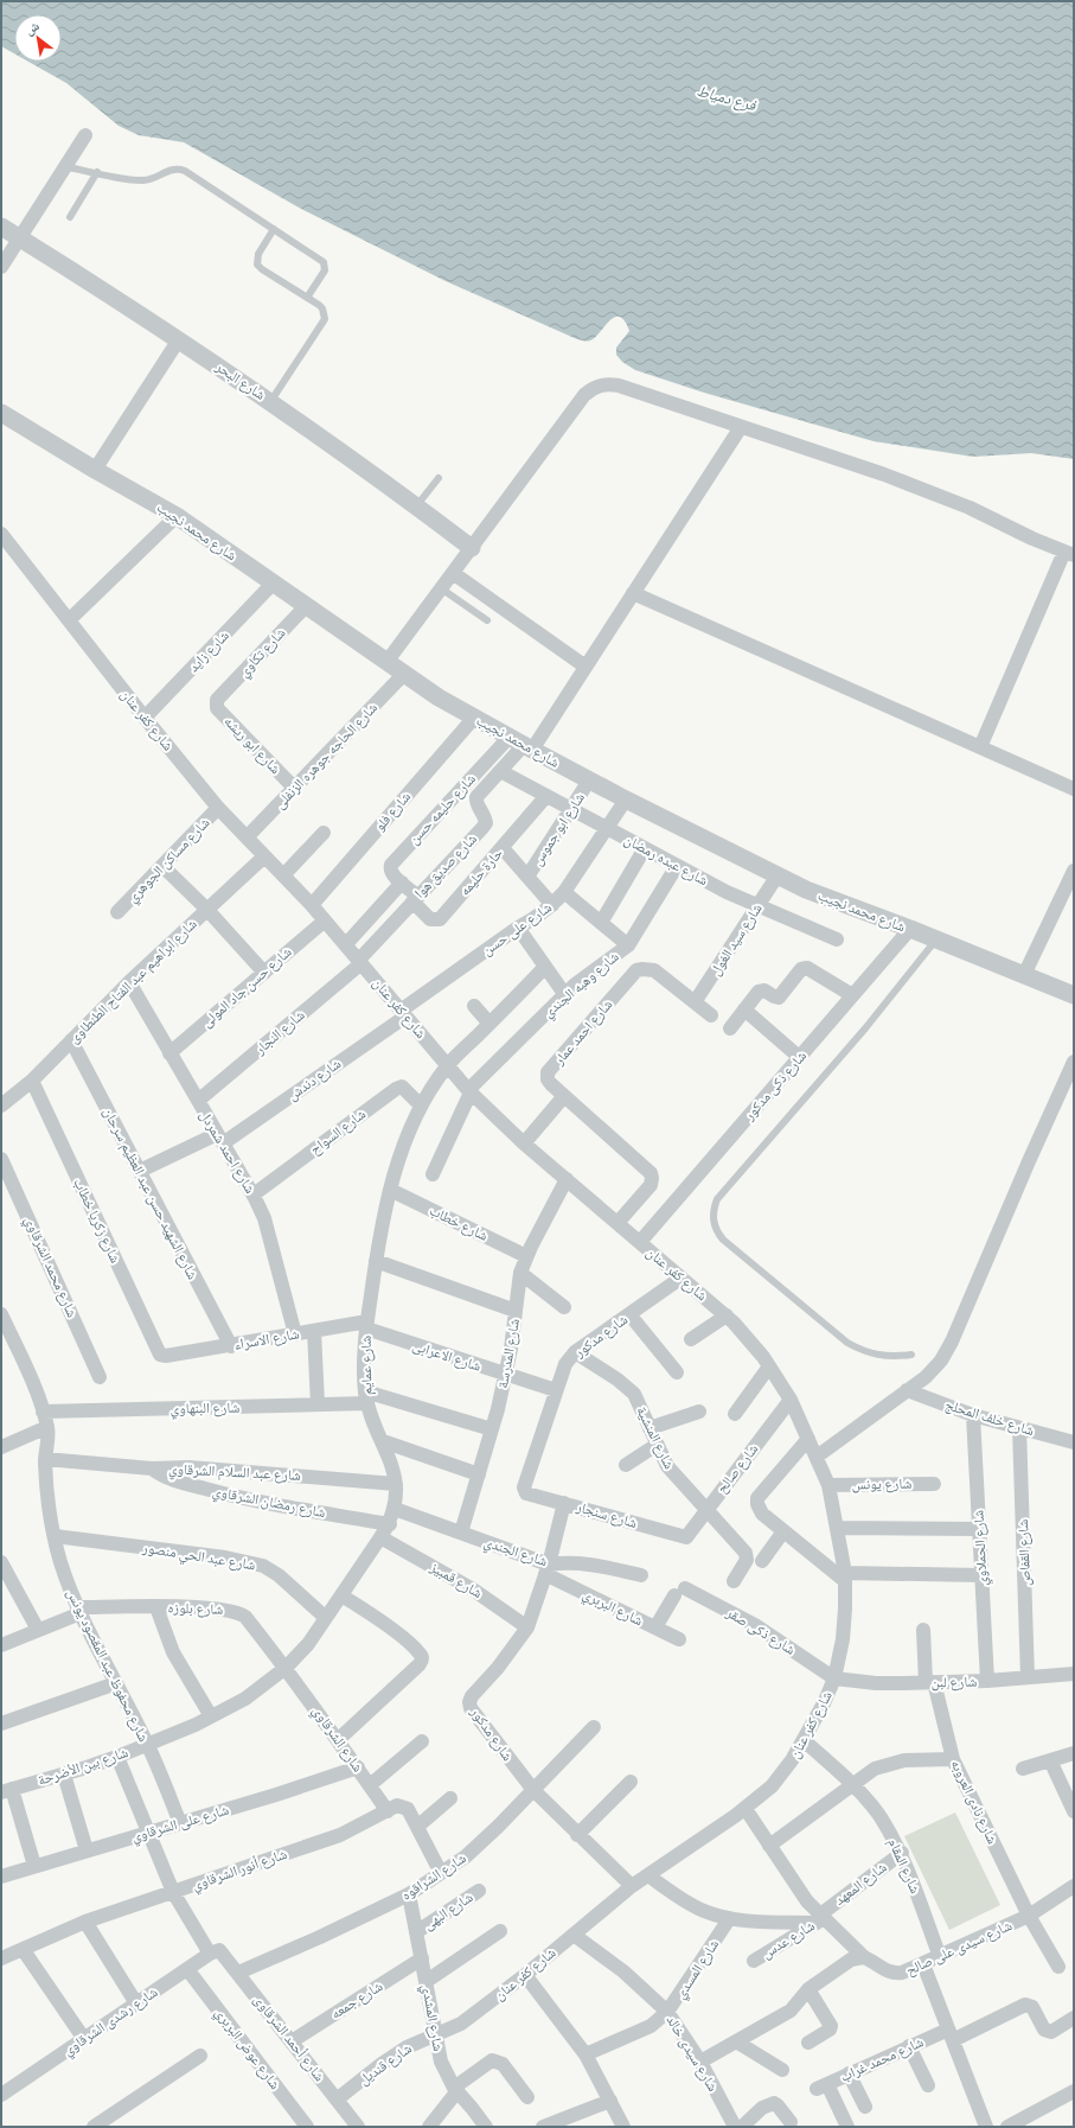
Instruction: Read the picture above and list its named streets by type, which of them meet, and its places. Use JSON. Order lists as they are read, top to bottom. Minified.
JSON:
{"streets":{"street":["شارع البحر","شارع محمد نجيب","شارع زايد","شارع تكاوي","شارع كفر عنان","شارع ابو ريشه","شارع الحاجه جوهره الزنفلى","شارع حليمه حسن","شارع فلو","شارع ابو جموس","شارع مساكن الجوهري","شارع عبده رمضان","شارع صديق هوا","حارة حليمه","شارع على حسن","شارع سيد الغول","شارع ابراهيم عبد الفتاح الطنطاوى","شارع وهبه الجندي","شارع حسن جاد المولى","شارع النجار","شارع احمد عمار","شارع دندش","شارع ذكى مدكور","شارع السواح","شارع احمد شمردل","شارع الشهيد حسن عبد العظيم سرحان","شارع زكريا خطاب","شارع خطاب","شارع محمد الشرقاوي","شارع مدكور","شارع الاسراء","شارع المدرسة","شارع الاعرابى","شارع عمايم","شارع البنهاوي","شارع خلف المحلج","شارع المنشية","شارع صالح","شارع عبد السلام الشرقاوي","شارع يونس","شارع رمضان الشرقاوي","شارع سنجار","شارع الحملاوي","شارع الجندي","شارع القفاص","شارع عبد الحي منصور","شارع قمبيز","شارع البربري","شارع بلوزه","شارع ذكى صقر","شارع محفوظ عبد المقصود يونس","شارع لبن","شارع الشرقاوي","شارع بين الأضرحة","شارع نادى العروبه","شارع على الشرقاوي","شارع المقام","شارع أنور الشرقاوي","شارع الشراقوه","شارع المعهد","شارع البهى","شارع عدس","شارع سيدى على صالح","شارع المسدي","شارع جمعه","شارع المشدي","شارع رشدى الشرقاوي","شارع أحمد الشرقاوى","شارع عوض البربري","شارع سيدى خالد","شارع محمد غراب","شارع قنديل"]},"crossings":[["شارع محمد نجيب","شارع زايد"],["شارع محمد نجيب","شارع تكاوي"],["شارع محمد نجيب","شارع الحاجه جوهره الزنفلى"],["شارع محمد نجيب","شارع حليمه حسن"],["شارع محمد نجيب","شارع فلو"],["شارع محمد نجيب","شارع ابو جموس"],["شارع محمد نجيب","شارع صديق هوا"],["شارع محمد نجيب","شارع على حسن"],["شارع محمد نجيب","شارع سيد الغول"],["شارع محمد نجيب","شارع ذكى مدكور"],["شارع زايد","شارع كفر عنان"],["شارع تكاوي","شارع ابو ريشه"],["شارع كفر عنان","شارع الحاجه جوهره الزنفلى"],["شارع كفر عنان","شارع فلو"],["شارع كفر عنان","شارع مساكن الجوهري"],["شارع كفر عنان","شارع صديق هوا"],["شارع كفر عنان","شارع على حسن"],["شارع كفر عنان","شارع ابراهيم عبد الفتاح الطنطاوى"],["شارع كفر عنان","شارع وهبه الجندي"],["شارع كفر عنان","شارع حسن جاد المولى"],["شارع كفر عنان","شارع النجار"],["شارع كفر عنان","شارع احمد عمار"],["شارع كفر عنان","شارع دندش"],["شارع كفر عنان","شارع ذكى مدكور"],["شارع كفر عنان","شارع مدكور"],["شارع كفر عنان","شارع المدرسة"],["شارع كفر عنان","شارع عمايم"],["شارع كفر عنان","شارع صالح"],["شارع كفر عنان","شارع يونس"],["شارع كفر عنان","شارع ذكى صقر"],["شارع كفر عنان","شارع لبن"],["شارع كفر عنان","شارع المقام"],["شارع كفر عنان","شارع المشدي"],["شارع كفر عنان","شارع سيدى خالد"],["شارع كفر عنان","شارع قنديل"],["شارع ابو ريشه","شارع الحاجه جوهره الزنفلى"],["شارع حليمه حسن","شارع صديق هوا"],["شارع حليمه حسن","حارة حليمه"],["شارع ابو جموس","شارع عبده رمضان"],["شارع عبده رمضان","شارع صديق هوا"],["شارع عبده رمضان","حارة حليمه"],["شارع عبده رمضان","شارع على حسن"],["شارع عبده رمضان","شارع سيد الغول"],["شارع عبده رمضان","شارع وهبه الجندي"],["شارع صديق هوا","حارة حليمه"],["شارع صديق هوا","شارع النجار"],["شارع على حسن","شارع دندش"],["شارع سيد الغول","شارع احمد عمار"],["شارع ابراهيم عبد الفتاح الطنطاوى","شارع احمد شمردل"],["شارع ابراهيم عبد الفتاح الطنطاوى","شارع الشهيد حسن عبد العظيم سرحان"],["شارع ابراهيم عبد الفتاح الطنطاوى","شارع زكريا خطاب"],["شارع حسن جاد المولى","شارع احمد شمردل"],["شارع النجار","شارع احمد شمردل"],["شارع دندش","شارع احمد شمردل"],["شارع دندش","شارع الشهيد حسن عبد العظيم سرحان"],["شارع السواح","شارع احمد شمردل"],["شارع السواح","شارع عمايم"],["شارع احمد شمردل","شارع الاسراء"],["شارع الشهيد حسن عبد العظيم سرحان","شارع الاسراء"],["شارع زكريا خطاب","شارع الاسراء"],["شارع خطاب","شارع المدرسة"],["شارع خطاب","شارع عمايم"],["شارع مدكور","شارع الاعرابى"],["شارع مدكور","شارع المنشية"],["شارع مدكور","شارع سنجار"],["شارع مدكور","شارع الجندي"],["شارع مدكور","شارع قمبيز"],["شارع مدكور","شارع البربري"],["شارع مدكور","شارع الشراقوه"],["شارع الاسراء","شارع الاعرابى"],["شارع الاسراء","شارع عمايم"],["شارع المدرسة","شارع الاعرابى"],["شارع المدرسة","شارع البنهاوي"],["شارع المدرسة","شارع الجندي"],["شارع الاعرابى","شارع عمايم"],["شارع عمايم","شارع البنهاوي"],["شارع عمايم","شارع عبد السلام الشرقاوي"],["شارع عمايم","شارع رمضان الشرقاوي"],["شارع عمايم","شارع الجندي"],["شارع عمايم","شارع عبد الحي منصور"],["شارع عمايم","شارع قمبيز"],["شارع عمايم","شارع بلوزه"],["شارع عمايم","شارع الشرقاوي"],["شارع عمايم","شارع بين الأضرحة"],["شارع البنهاوي","شارع محفوظ عبد المقصود يونس"],["شارع خلف المحلج","شارع الحملاوي"],["شارع خلف المحلج","شارع القفاص"],["شارع المنشية","شارع صالح"],["شارع صالح","شارع سنجار"],["شارع عبد السلام الشرقاوي","شارع رمضان الشرقاوي"],["شارع عبد السلام الشرقاوي","شارع محفوظ عبد المقصود يونس"],["شارع الحملاوي","شارع لبن"],["شارع الجندي","شارع البربري"],["شارع القفاص","شارع لبن"],["شارع عبد الحي منصور","شارع محفوظ عبد المقصود يونس"],["شارع البربري","شارع ذكى صقر"],["شارع بلوزه","شارع محفوظ عبد المقصود يونس"],["شارع بلوزه","شارع الشرقاوي"],["شارع بلوزه","شارع بين الأضرحة"],["شارع ذكى صقر","شارع لبن"],["شارع محفوظ عبد المقصود يونس","شارع بين الأضرحة"],["شارع محفوظ عبد المقصود يونس","شارع على الشرقاوي"],["شارع لبن","شارع نادى العروبه"],["شارع الشرقاوي","شارع بين الأضرحة"],["شارع الشرقاوي","شارع على الشرقاوي"],["شارع الشرقاوي","شارع أنور الشرقاوي"],["شارع بين الأضرحة","شارع أحمد الشرقاوى"],["شارع نادى العروبه","شارع سيدى على صالح"],["شارع على الشرقاوي","شارع أحمد الشرقاوى"],["شارع المقام","شارع المعهد"],["شارع المقام","شارع سيدى على صالح"],["شارع أنور الشرقاوي","شارع الشراقوه"],["شارع أنور الشرقاوي","شارع أحمد الشرقاوى"],["شارع الشراقوه","شارع المشدي"],["شارع الشراقوه","شارع أحمد الشرقاوى"],["شارع المعهد","شارع عدس"],["شارع البهى","شارع المشدي"],["شارع المسدي","شارع سيدى خالد"],["شارع جمعه","شارع المشدي"],["شارع جمعه","شارع أحمد الشرقاوى"],["شارع المشدي","شارع قنديل"],["شارع رشدى الشرقاوي","شارع أحمد الشرقاوى"],["شارع رشدى الشرقاوي","شارع عوض البربري"],["شارع أحمد الشرقاوى","شارع قنديل"]],"water":["فرع دمياط"],"north":"top left"}
